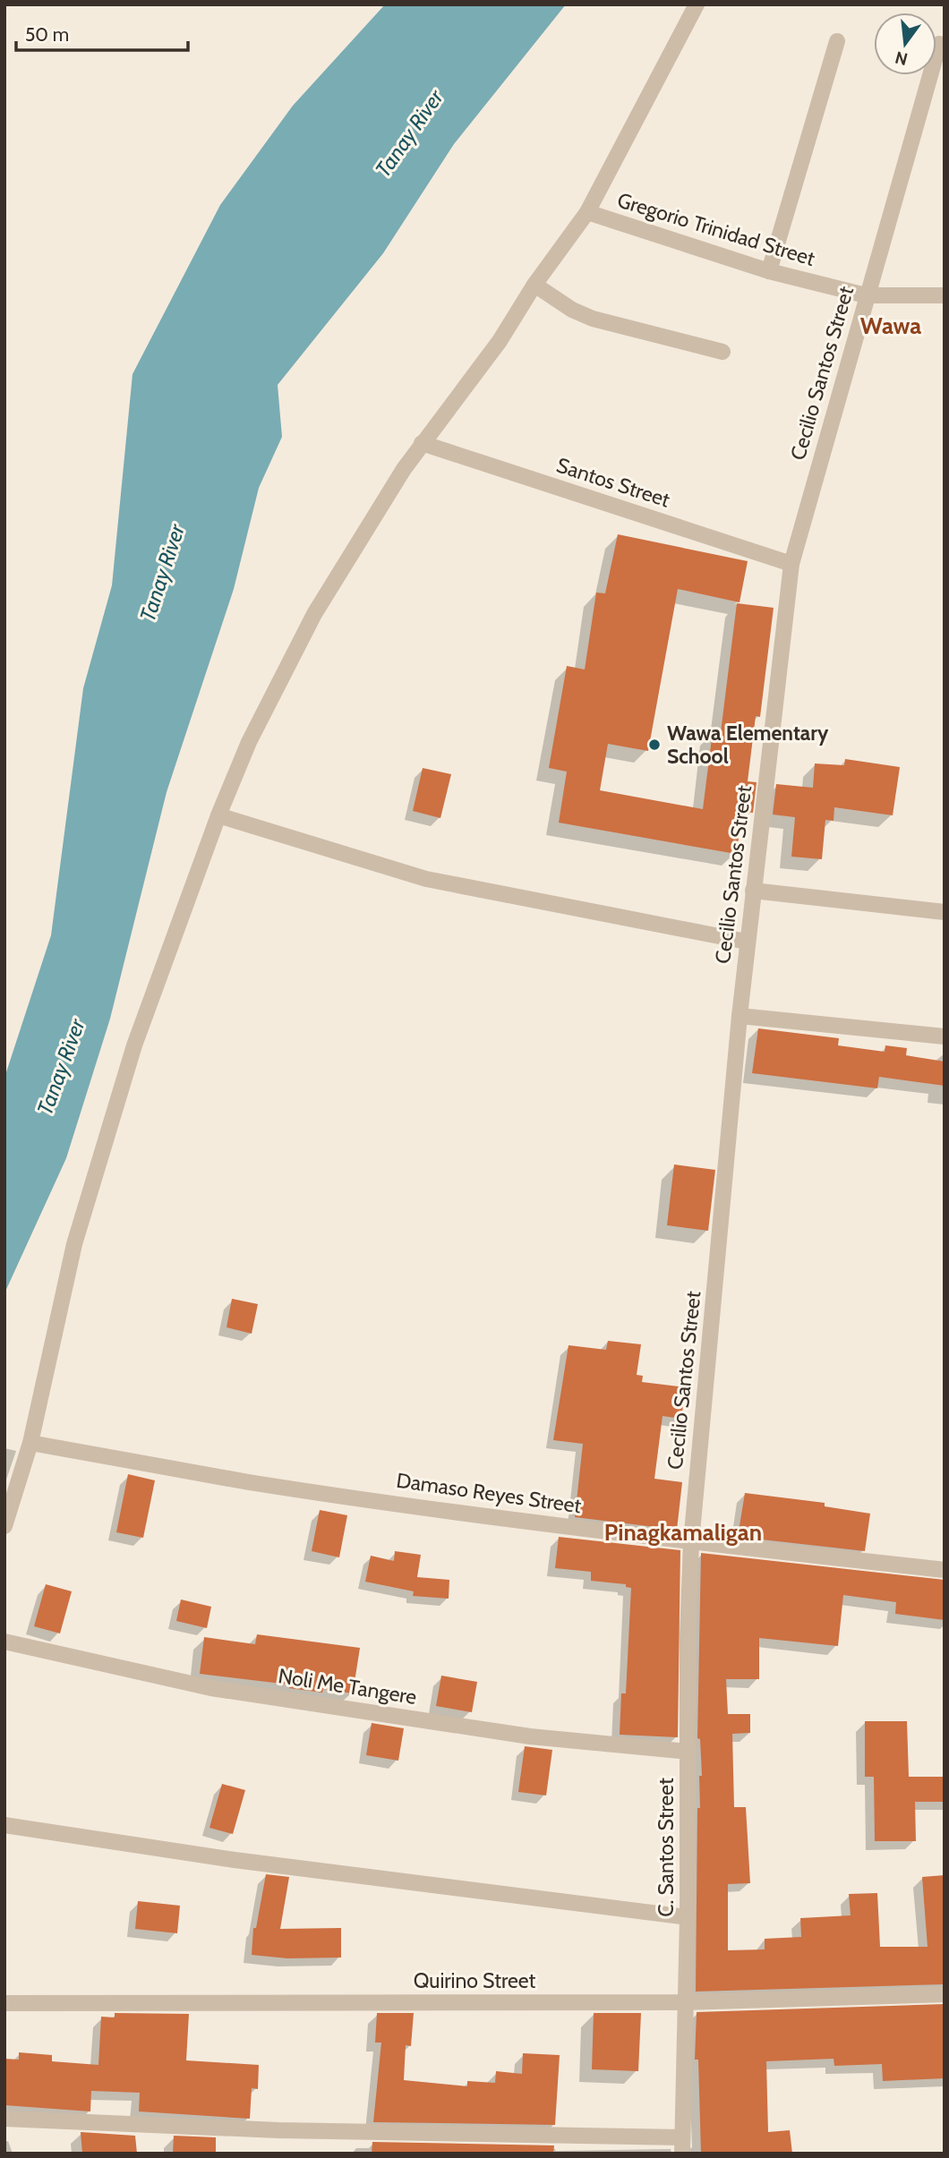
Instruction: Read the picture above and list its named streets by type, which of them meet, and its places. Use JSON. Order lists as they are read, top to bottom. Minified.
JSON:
{"streets":{"street":["Gregorio Trinidad Street","Cecilio Santos Street","Santos Street","Damaso Reyes Street","Noli Me Tangere","C. Santos Street","Quirino Street"]},"crossings":[["Gregorio Trinidad Street","Cecilio Santos Street"],["Cecilio Santos Street","Santos Street"],["Cecilio Santos Street","Damaso Reyes Street"],["Cecilio Santos Street","C. Santos Street"],["Damaso Reyes Street","C. Santos Street"],["Noli Me Tangere","C. Santos Street"],["C. Santos Street","Quirino Street"]],"districts":["Wawa","Pinagkamaligan"],"water":["Tanay River"],"places":["Wawa Elementary School"],"scale_bar":"50 m","north":"bottom"}
